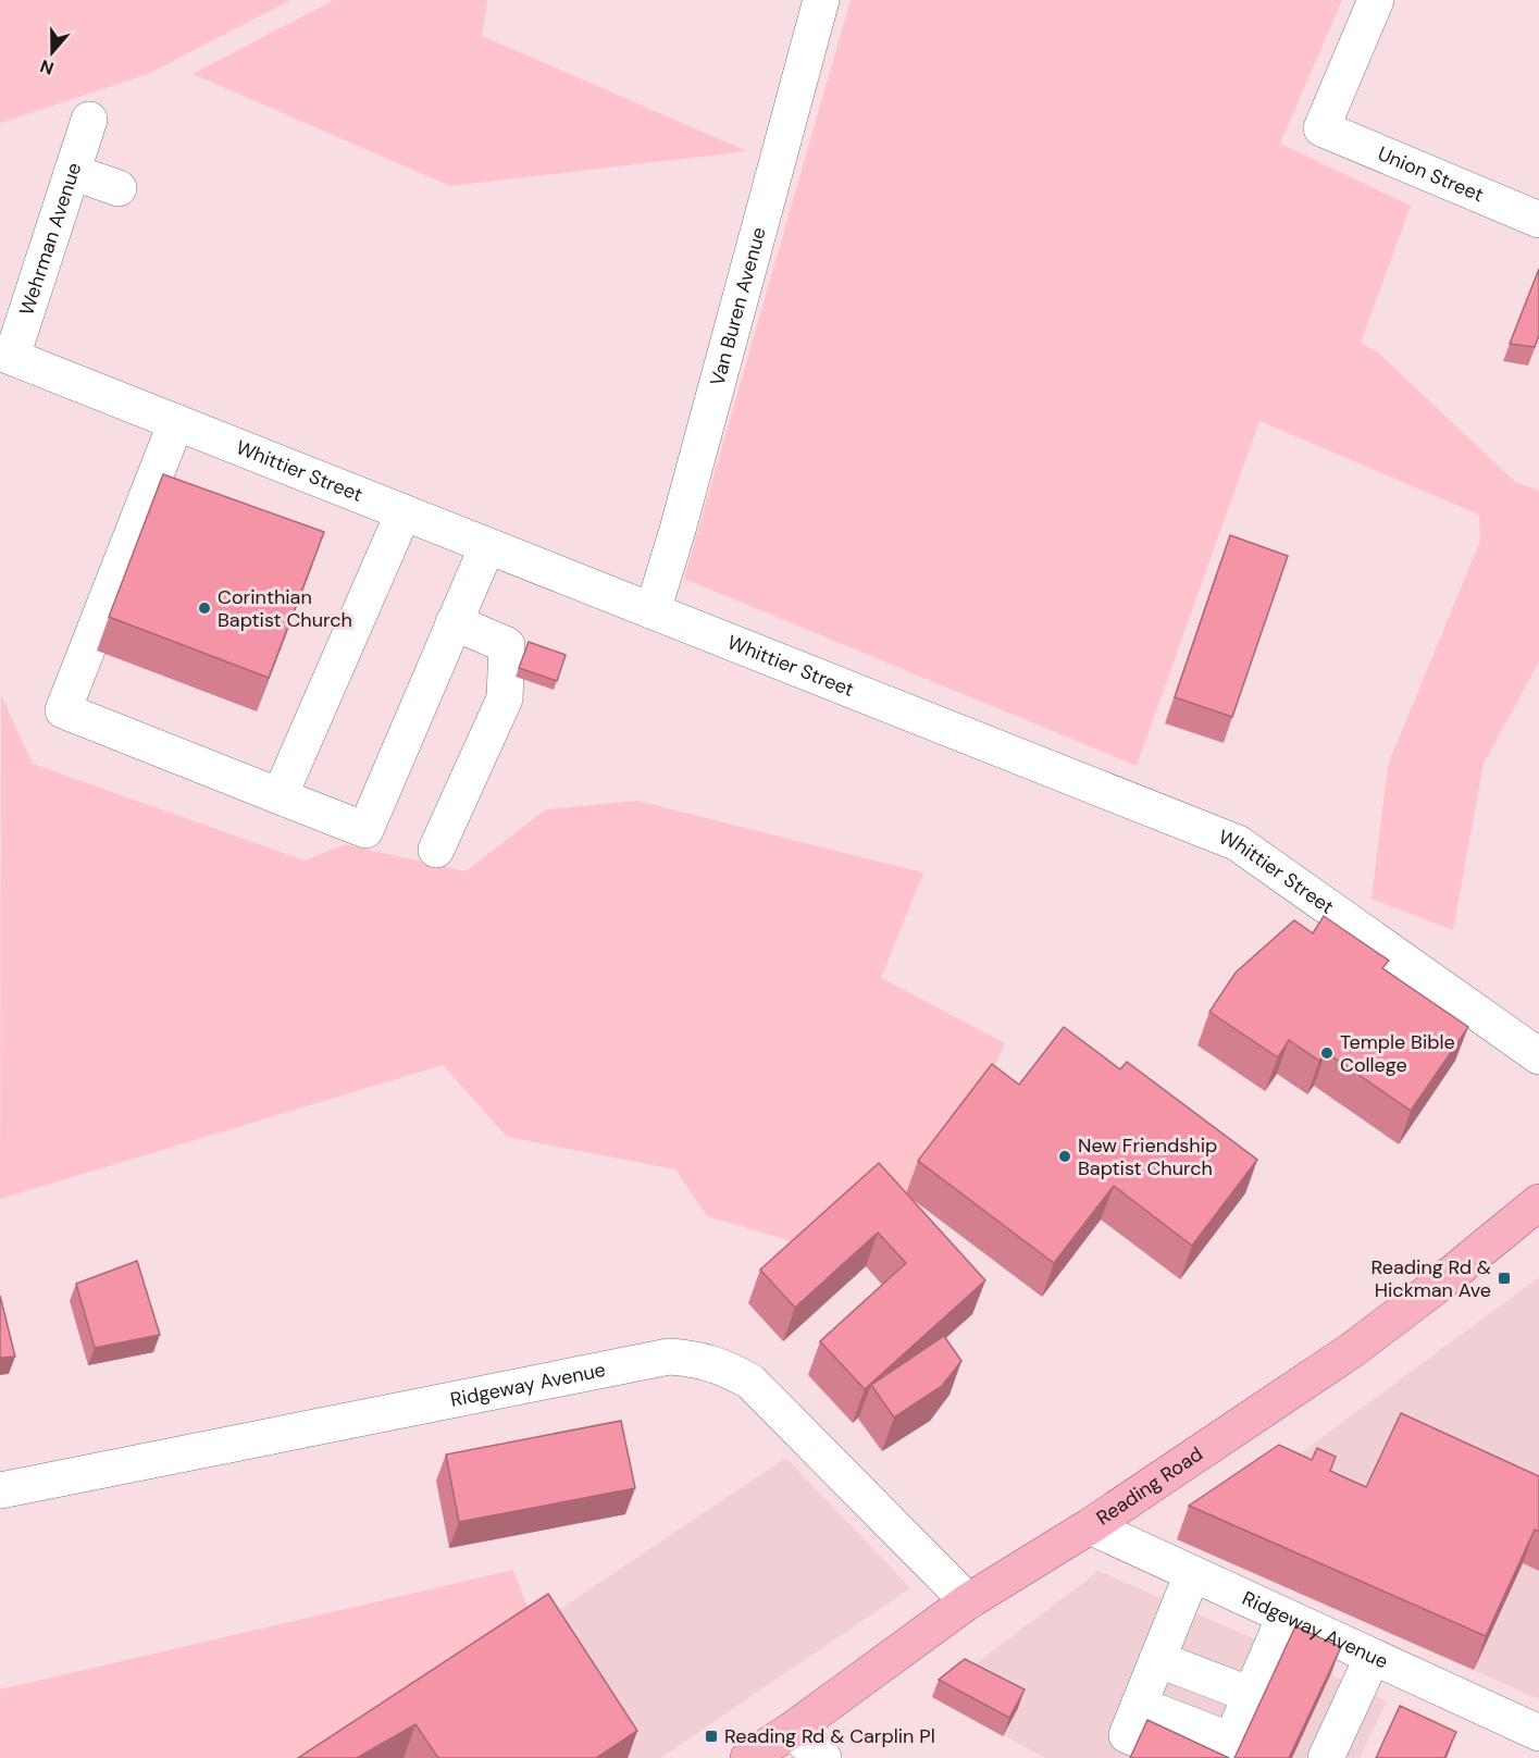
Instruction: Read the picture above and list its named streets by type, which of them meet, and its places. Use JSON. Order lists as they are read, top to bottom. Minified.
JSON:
{"streets":{"main road":["Reading Road"],"street":["Union Street","Wehrman Avenue","Van Buren Avenue","Whittier Street","Ridgeway Avenue"]},"crossings":[["Wehrman Avenue","Whittier Street"],["Van Buren Avenue","Whittier Street"],["Ridgeway Avenue","Reading Road"]],"places":{"other":["Corinthian Baptist Church","Temple Bible College","New Friendship Baptist Church"],"transit":["Reading Rd & Hickman Ave","Reading Rd & Carplin Pl"]},"north":"bottom"}
